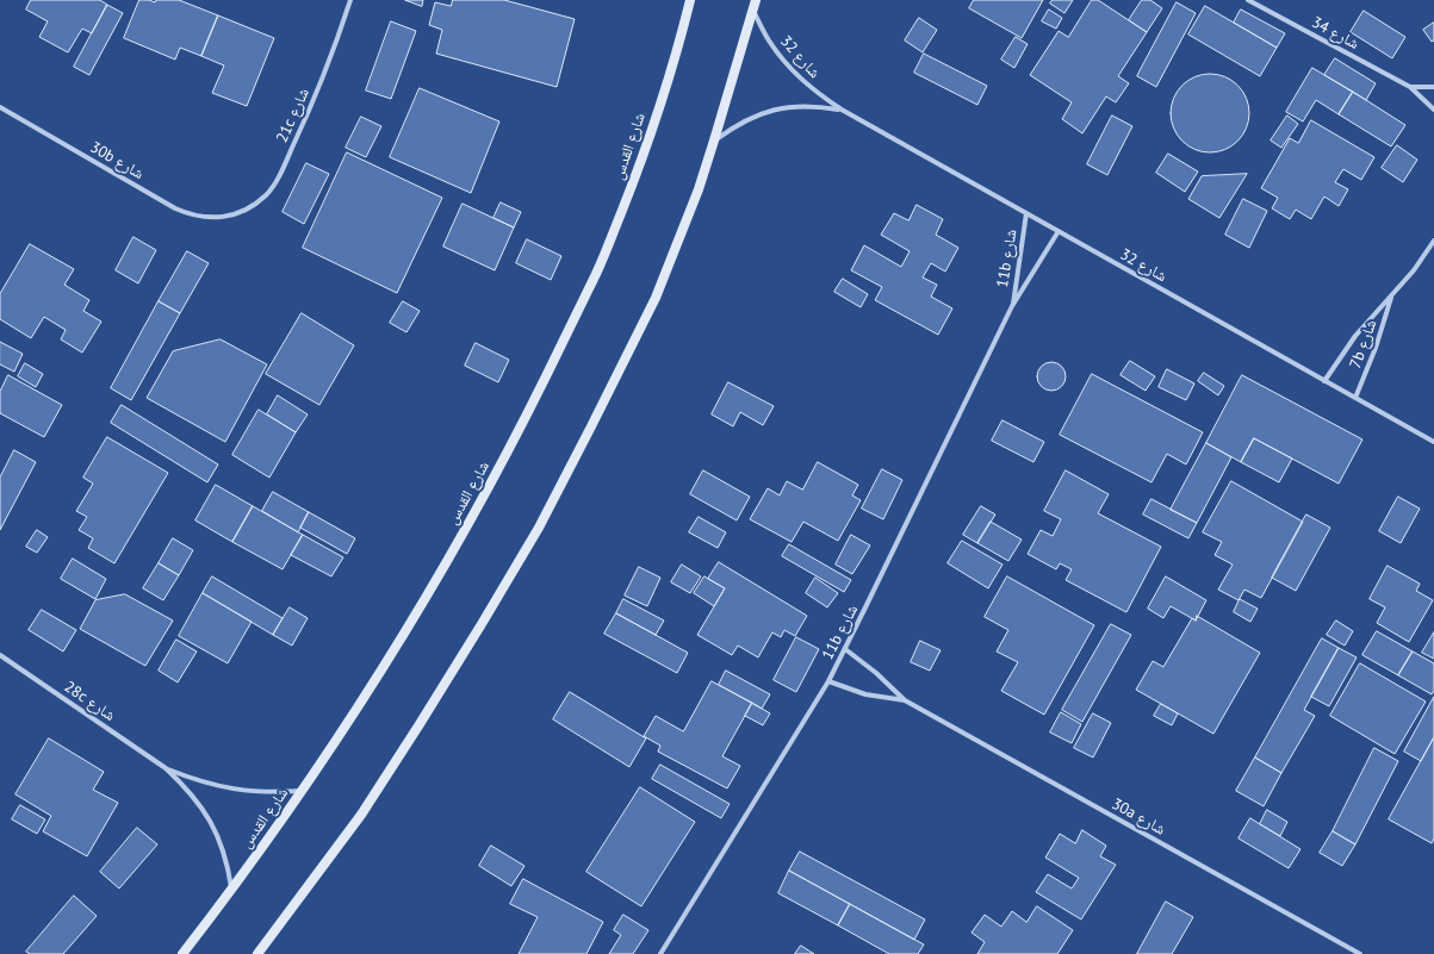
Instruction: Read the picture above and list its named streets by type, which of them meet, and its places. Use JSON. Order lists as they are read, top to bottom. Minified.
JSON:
{"streets":{"main road":["شارع القدس"],"street":["شارع 34","شارع 32","21c شارع","30b شارع","11b شارع","7b شارع","28c شارع","30a شارع"]},"crossings":[["شارع 32","11b شارع"],["شارع 32","7b شارع"],["21c شارع","30b شارع"],["شارع القدس","28c شارع"],["11b شارع","30a شارع"]]}
